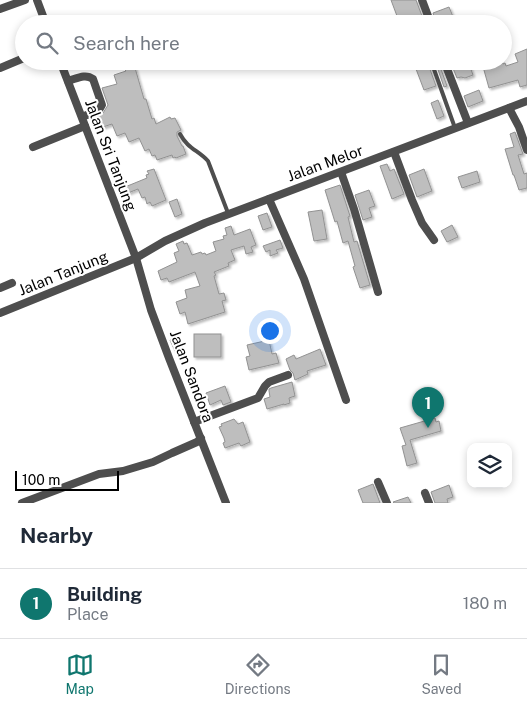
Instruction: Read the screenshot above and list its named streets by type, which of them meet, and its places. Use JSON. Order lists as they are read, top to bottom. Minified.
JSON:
{"streets":{"street":["Jalan Sri Tanjung","Jalan Melor","Jalan Tanjung","Jalan Sandora"]},"crossings":[["Jalan Sri Tanjung","Jalan Melor"],["Jalan Sri Tanjung","Jalan Tanjung"],["Jalan Sri Tanjung","Jalan Sandora"],["Jalan Melor","Jalan Tanjung"],["Jalan Melor","Jalan Sandora"],["Jalan Tanjung","Jalan Sandora"]],"scale_bar":"100 m","page":{"search":"Search here","pins":"1","scale":"100 m","heading":"Nearby","list":[{"mark":"1","name":"Building","note":"Place","value":"180 m"}],"nav":["Map","Directions","Saved"]}}
